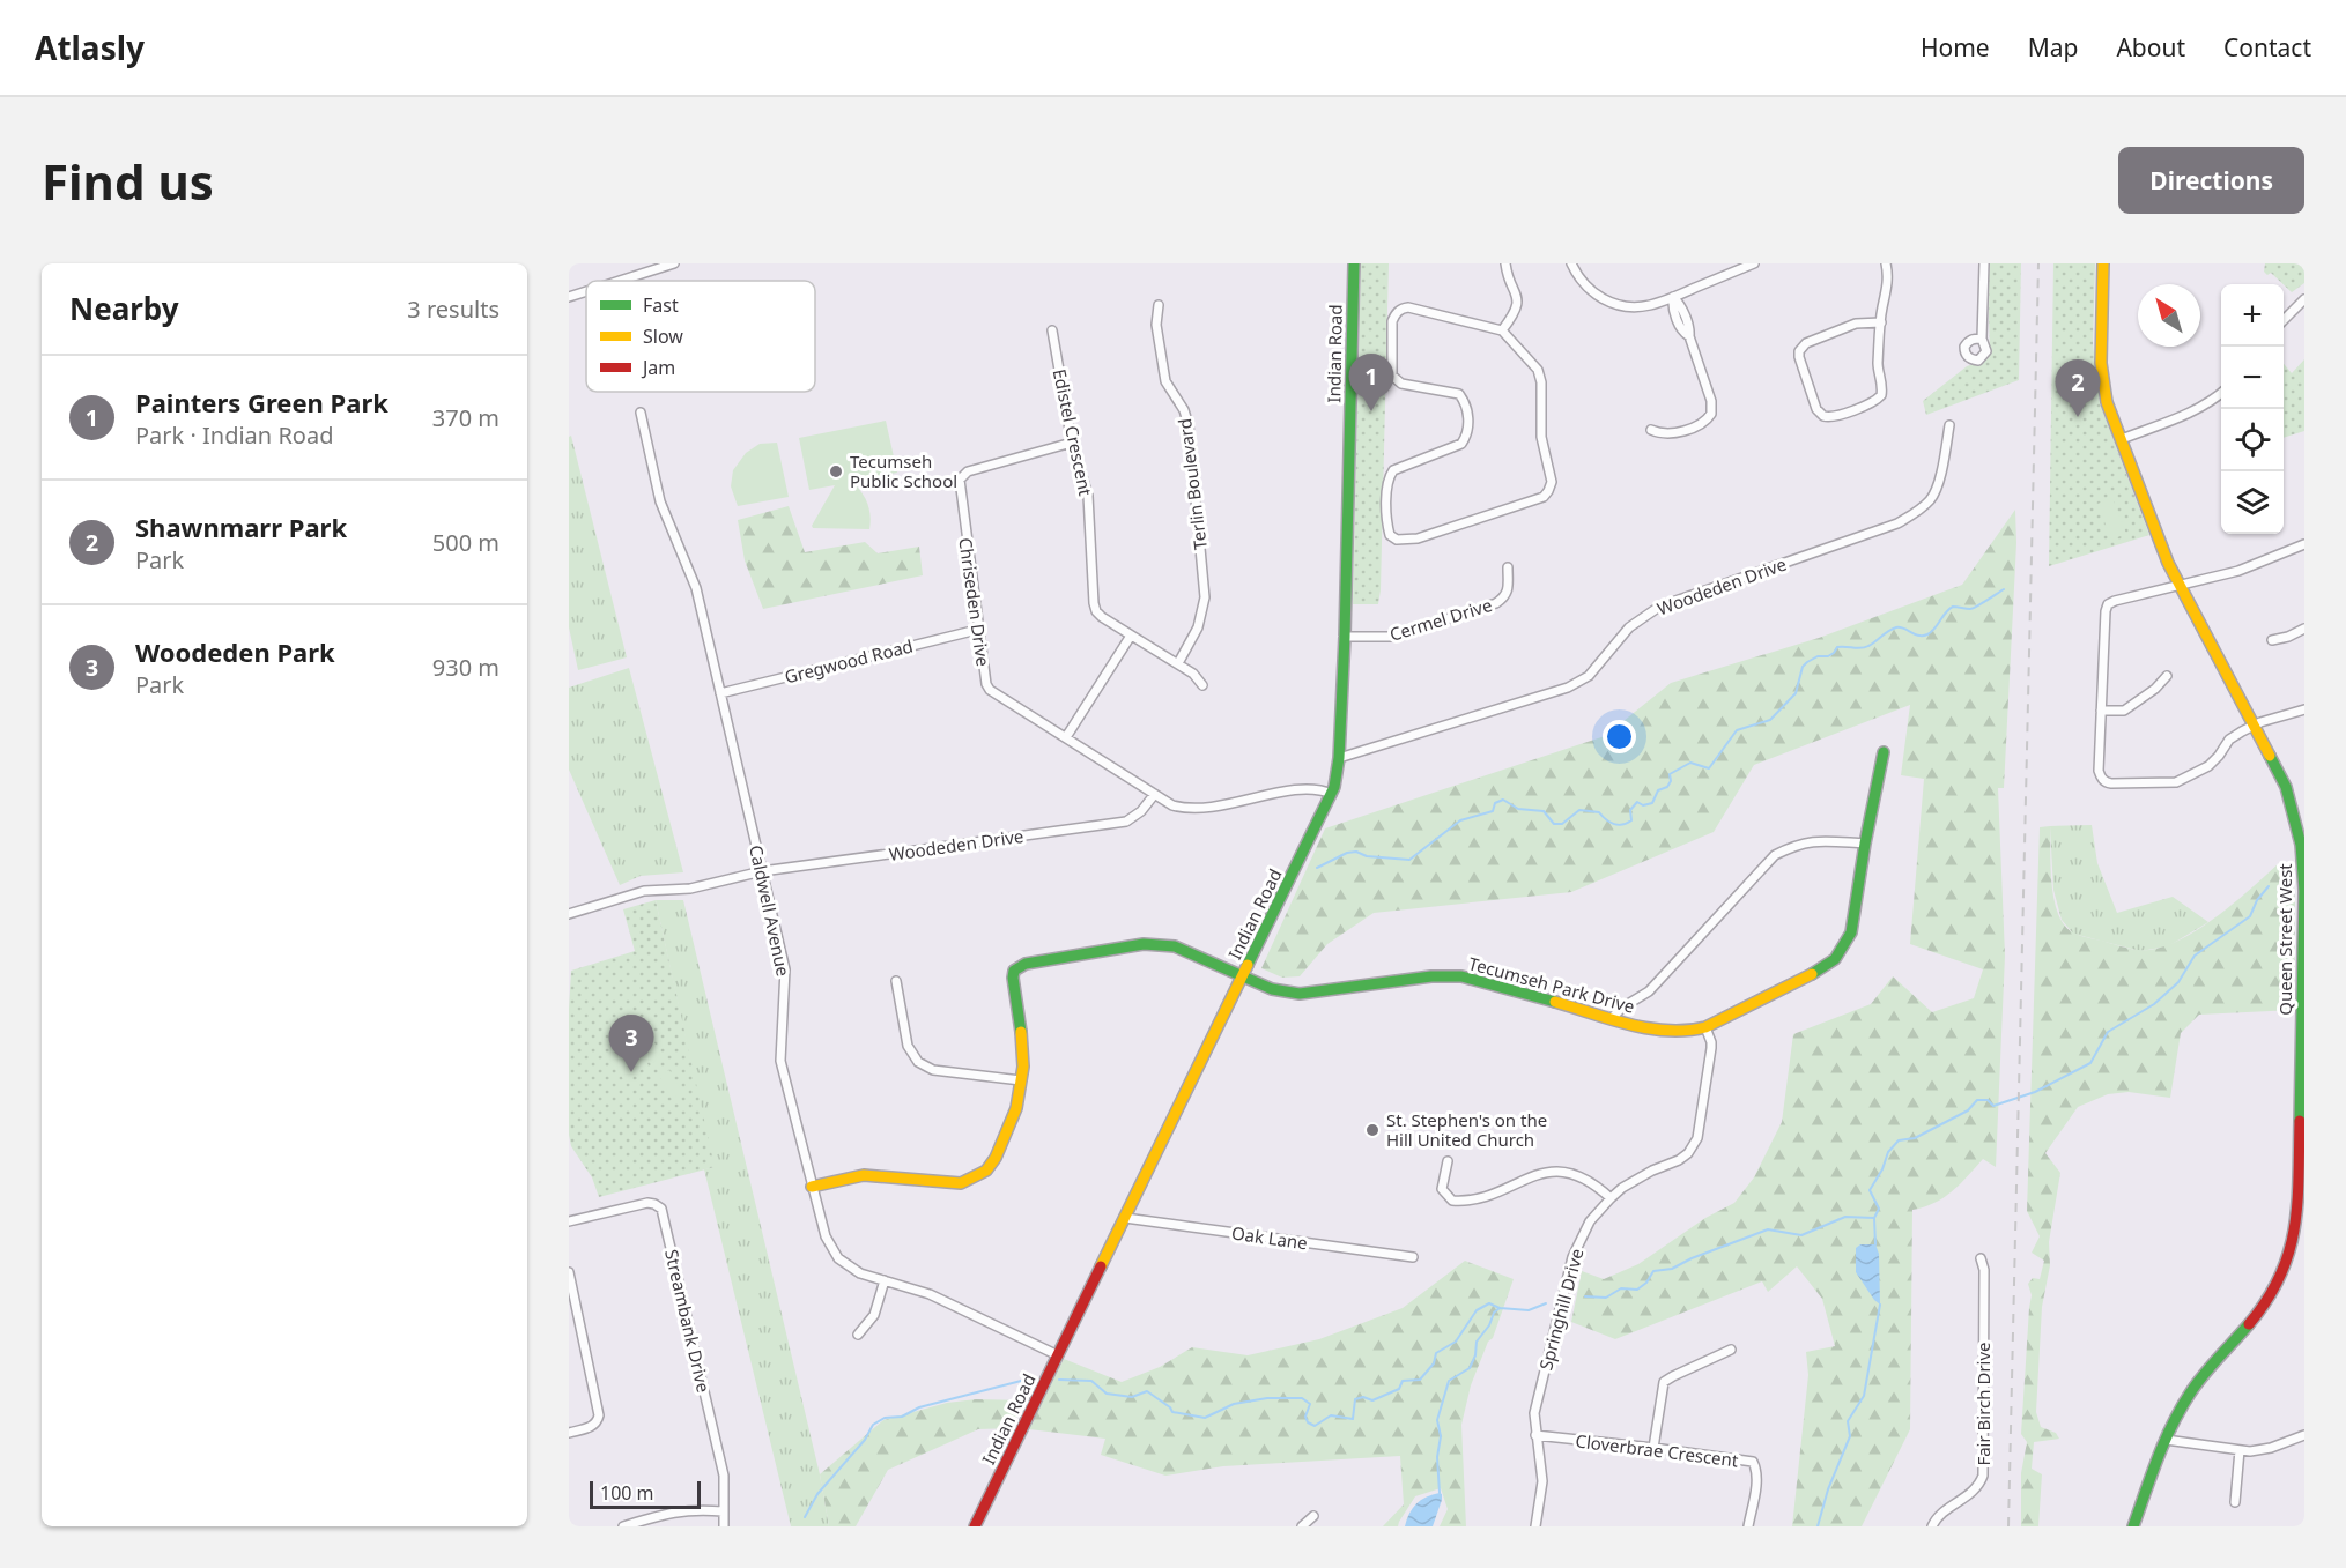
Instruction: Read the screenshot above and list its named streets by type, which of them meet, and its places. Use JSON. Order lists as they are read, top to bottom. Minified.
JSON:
{"streets":{"street":["Indian Road","Edistel Crescent","Terlin Boulevard","Woodeden Drive","Chriseden Drive","Cermel Drive","Gregwood Road","Caldwell Avenue","Queen Street West","Tecumseh Park Drive","Oak Lane","Springhill Drive","Streambank Drive","Fair Birch Drive","Cloverbrae Crescent"]},"crossings":[["Indian Road","Woodeden Drive"],["Indian Road","Cermel Drive"],["Indian Road","Caldwell Avenue"],["Indian Road","Tecumseh Park Drive"],["Indian Road","Oak Lane"],["Edistel Crescent","Terlin Boulevard"],["Edistel Crescent","Chriseden Drive"],["Woodeden Drive","Chriseden Drive"],["Woodeden Drive","Caldwell Avenue"],["Chriseden Drive","Gregwood Road"],["Gregwood Road","Caldwell Avenue"],["Caldwell Avenue","Tecumseh Park Drive"],["Tecumseh Park Drive","Springhill Drive"],["Springhill Drive","Cloverbrae Crescent"]],"places":["Tecumseh Public School","St. Stephen's on the Hill United Church"],"legend":["Fast","Slow","Jam"],"scale_bar":"100 m","north":"top left","page":{"header":"Atlasly","nav":["Home","Map","About","Contact"],"buttons":"Directions","title":"Find us","heading":["Nearby","3 results"],"map_buttons":["+","−"],"list":[{"mark":"1","name":"Painters Green Park","note":"Park · Indian Road","value":"370 m"},{"mark":"2","name":"Shawnmarr Park","note":"Park","value":"500 m"},{"mark":"3","name":"Woodeden Park","note":"Park","value":"930 m"}],"pins":["1","2","3"],"scale":"100 m"}}
